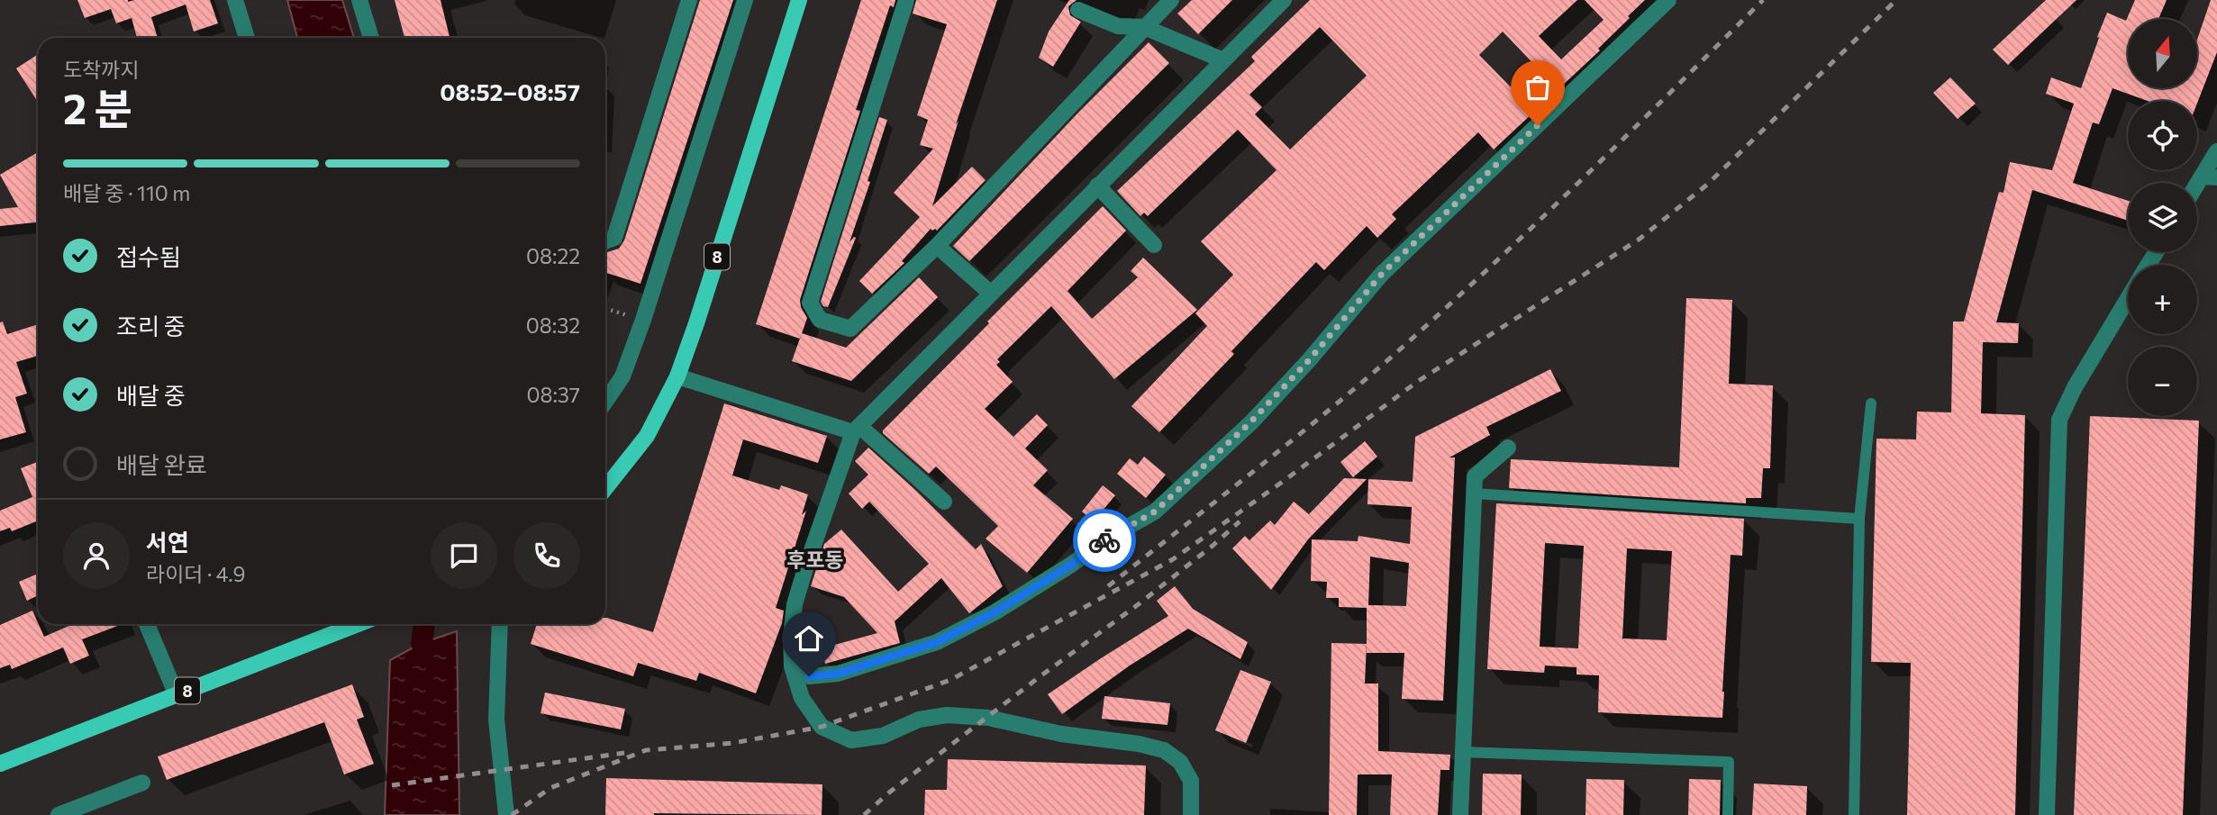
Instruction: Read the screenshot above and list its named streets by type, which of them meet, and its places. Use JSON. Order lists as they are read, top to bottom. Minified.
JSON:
{"streets":{"main road":["8"]},"districts":["후포동"],"north":"top","page":{"map_buttons":["+","−"],"heading":["2 분","도착까지","08:52–08:57"],"panel":["서연","라이더 · 4.9"],"bar":"배달 중 · 110 m","list":[["접수됨","08:22"],["조리 중","08:32"],["배달 중","08:37"],"배달 완료"]}}
